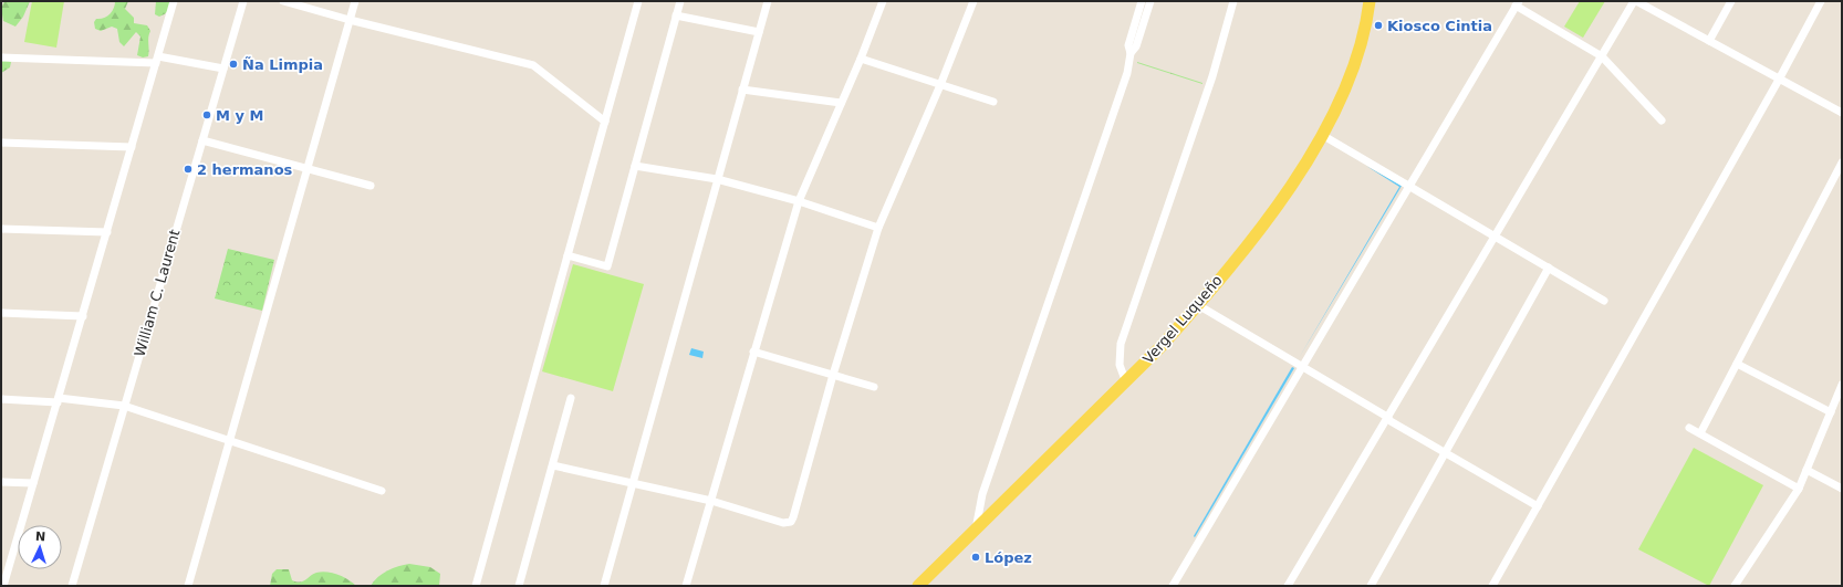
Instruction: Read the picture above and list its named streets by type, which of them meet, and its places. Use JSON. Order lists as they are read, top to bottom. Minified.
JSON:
{"streets":{"main road":["Vergel Luqueño"],"street":["William C. Laurent"]},"places":["Kiosco Cintia","Ña Limpia","M y M","2 hermanos","López"],"north":"top"}
